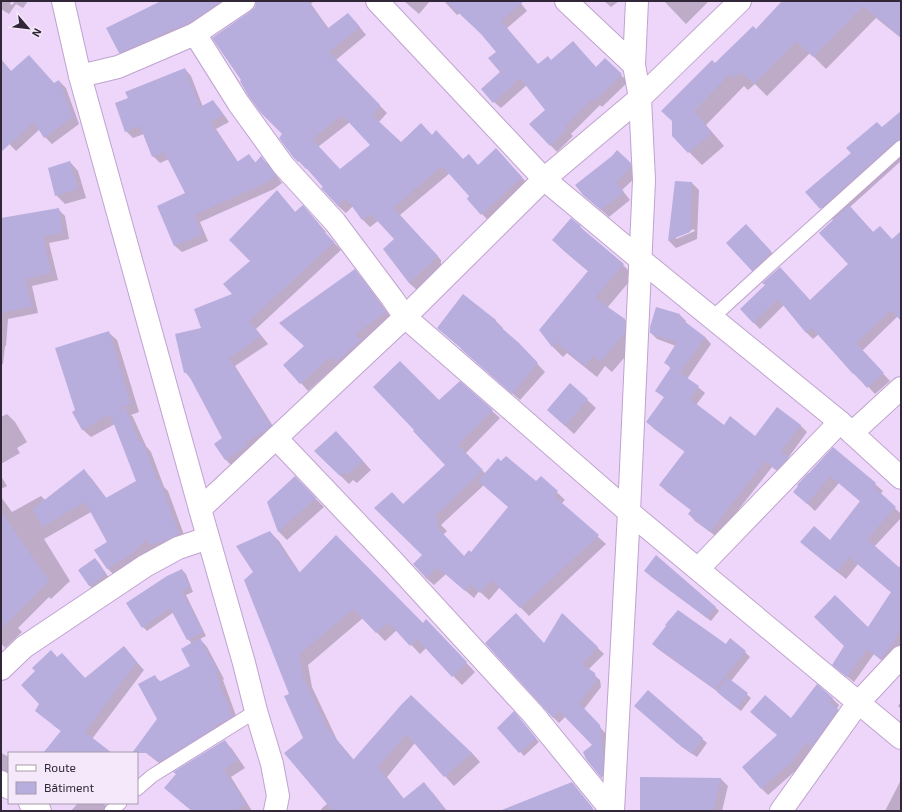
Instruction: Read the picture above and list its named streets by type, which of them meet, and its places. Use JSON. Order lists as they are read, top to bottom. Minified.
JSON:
{"legend":["Route","Bâtiment"],"north":"bottom right"}
